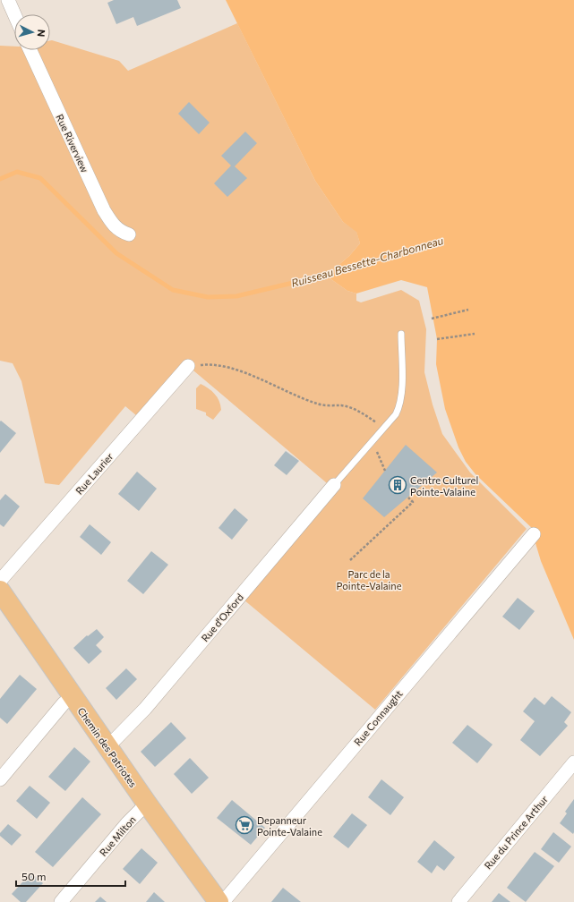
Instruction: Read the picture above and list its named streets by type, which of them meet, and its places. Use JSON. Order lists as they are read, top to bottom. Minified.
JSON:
{"streets":{"main road":["Chemin des Patriotes"],"street":["Rue Riverview","Rue Laurier","Rue d'Oxford","Rue Connaught","Rue du Prince Arthur","Rue Milton"]},"crossings":[["Rue d'Oxford","Chemin des Patriotes"],["Chemin des Patriotes","Rue Milton"]],"water":["Ruisseau Bessette-Charbonneau"],"parks":["Parc de la Pointe-Valaine"],"places":{"building":["Centre Culturel Pointe-Valaine"],"supermarket":["Depanneur Pointe-Valaine"]},"scale_bar":"50 m","north":"right"}
